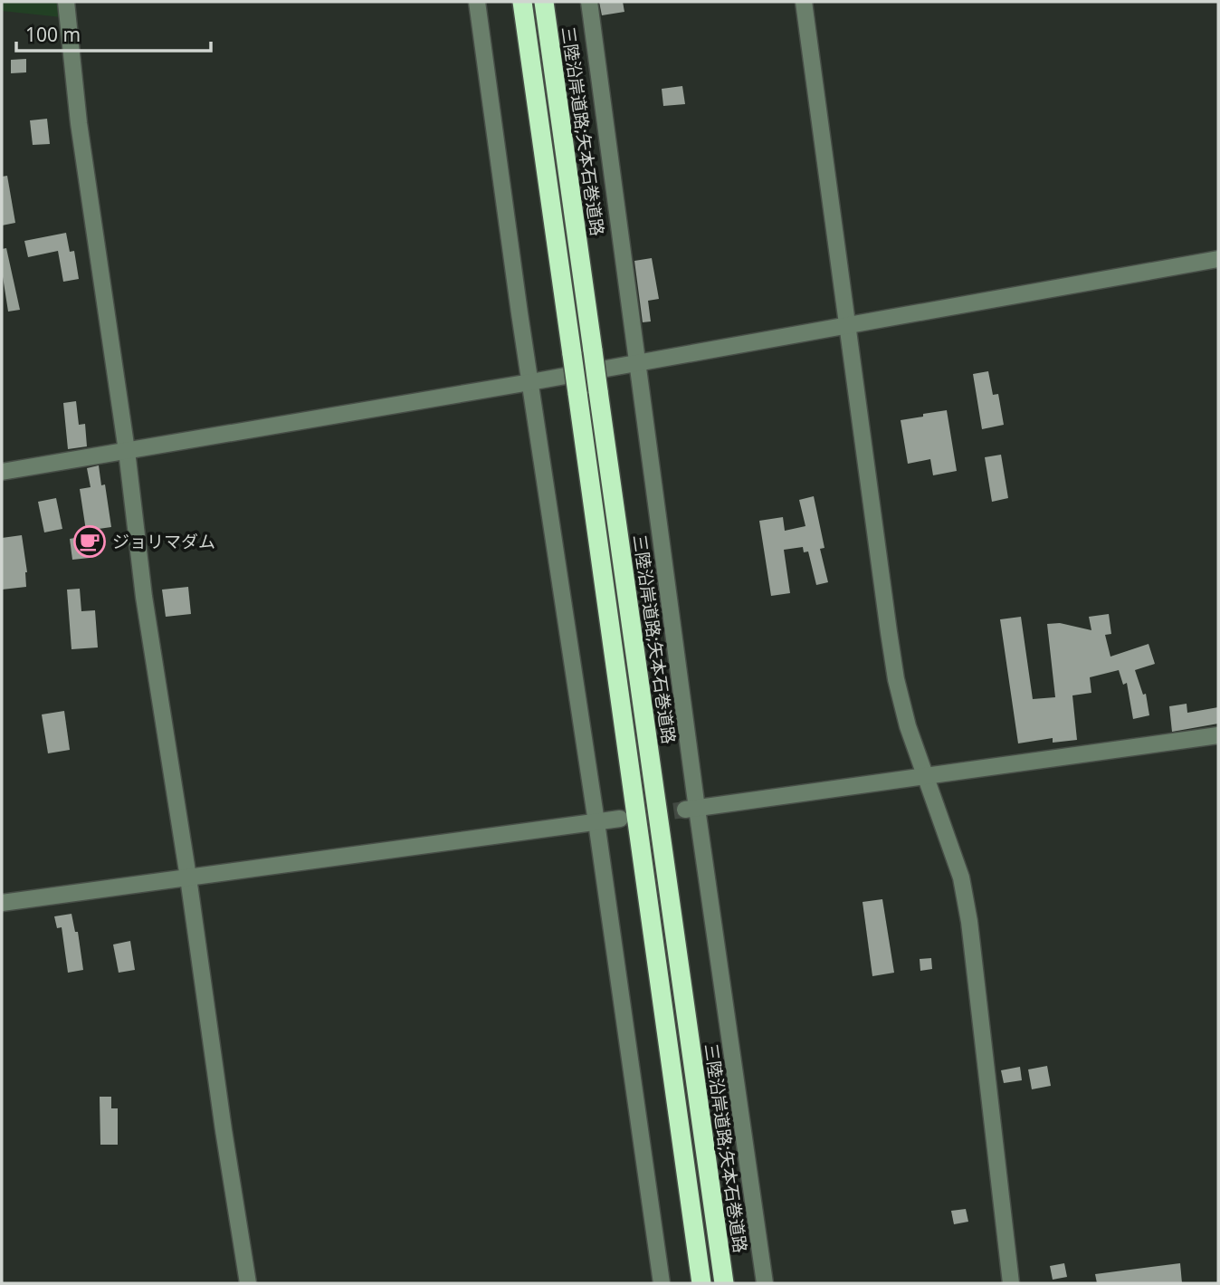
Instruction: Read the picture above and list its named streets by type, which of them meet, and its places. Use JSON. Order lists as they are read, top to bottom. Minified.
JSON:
{"streets":{"highway":["三陸沿岸道路;矢本石巻道路"]},"places":{"cafe":["ジョリマダム"]},"scale_bar":"100 m"}
